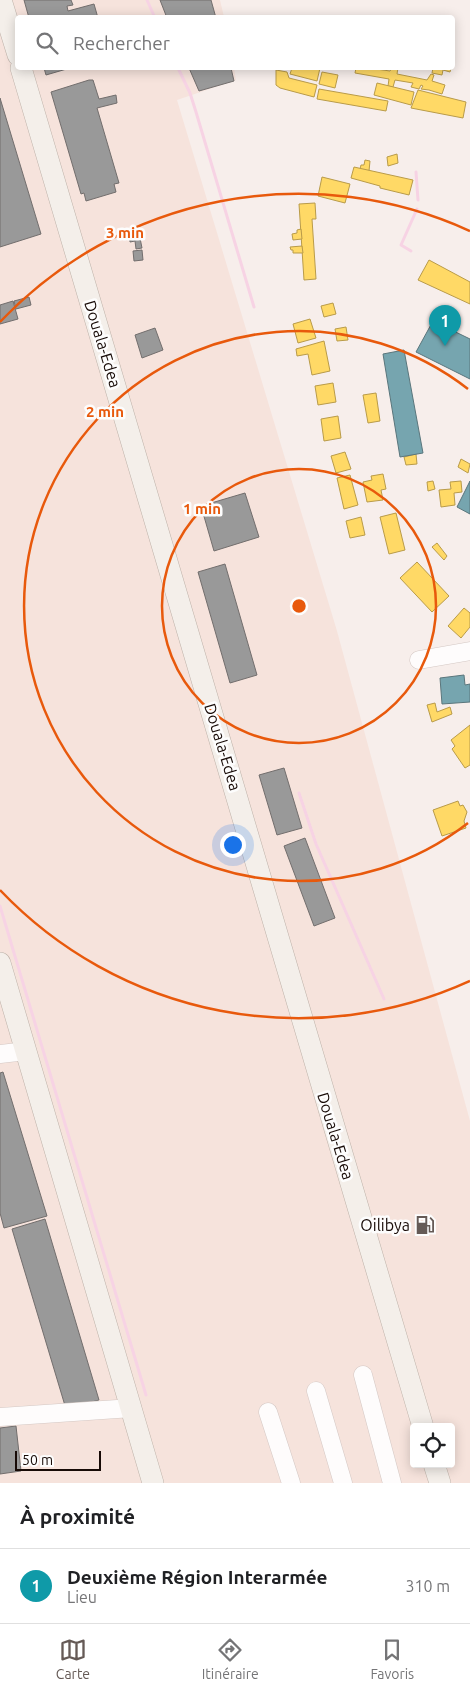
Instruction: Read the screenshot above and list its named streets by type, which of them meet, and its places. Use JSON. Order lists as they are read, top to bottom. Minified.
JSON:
{"streets":{"main road":["Douala-Edea"]},"places":{"fuel station":["Oilibya"]},"scale_bar":"50 m","page":{"search":"Rechercher","pins":"1","scale":"50 m","heading":"À proximité","list":[{"mark":"1","name":"Deuxième Région Interarmée","note":"Lieu","value":"310 m"}],"nav":["Carte","Itinéraire","Favoris"]},"rings":["3 min","2 min","1 min"]}
